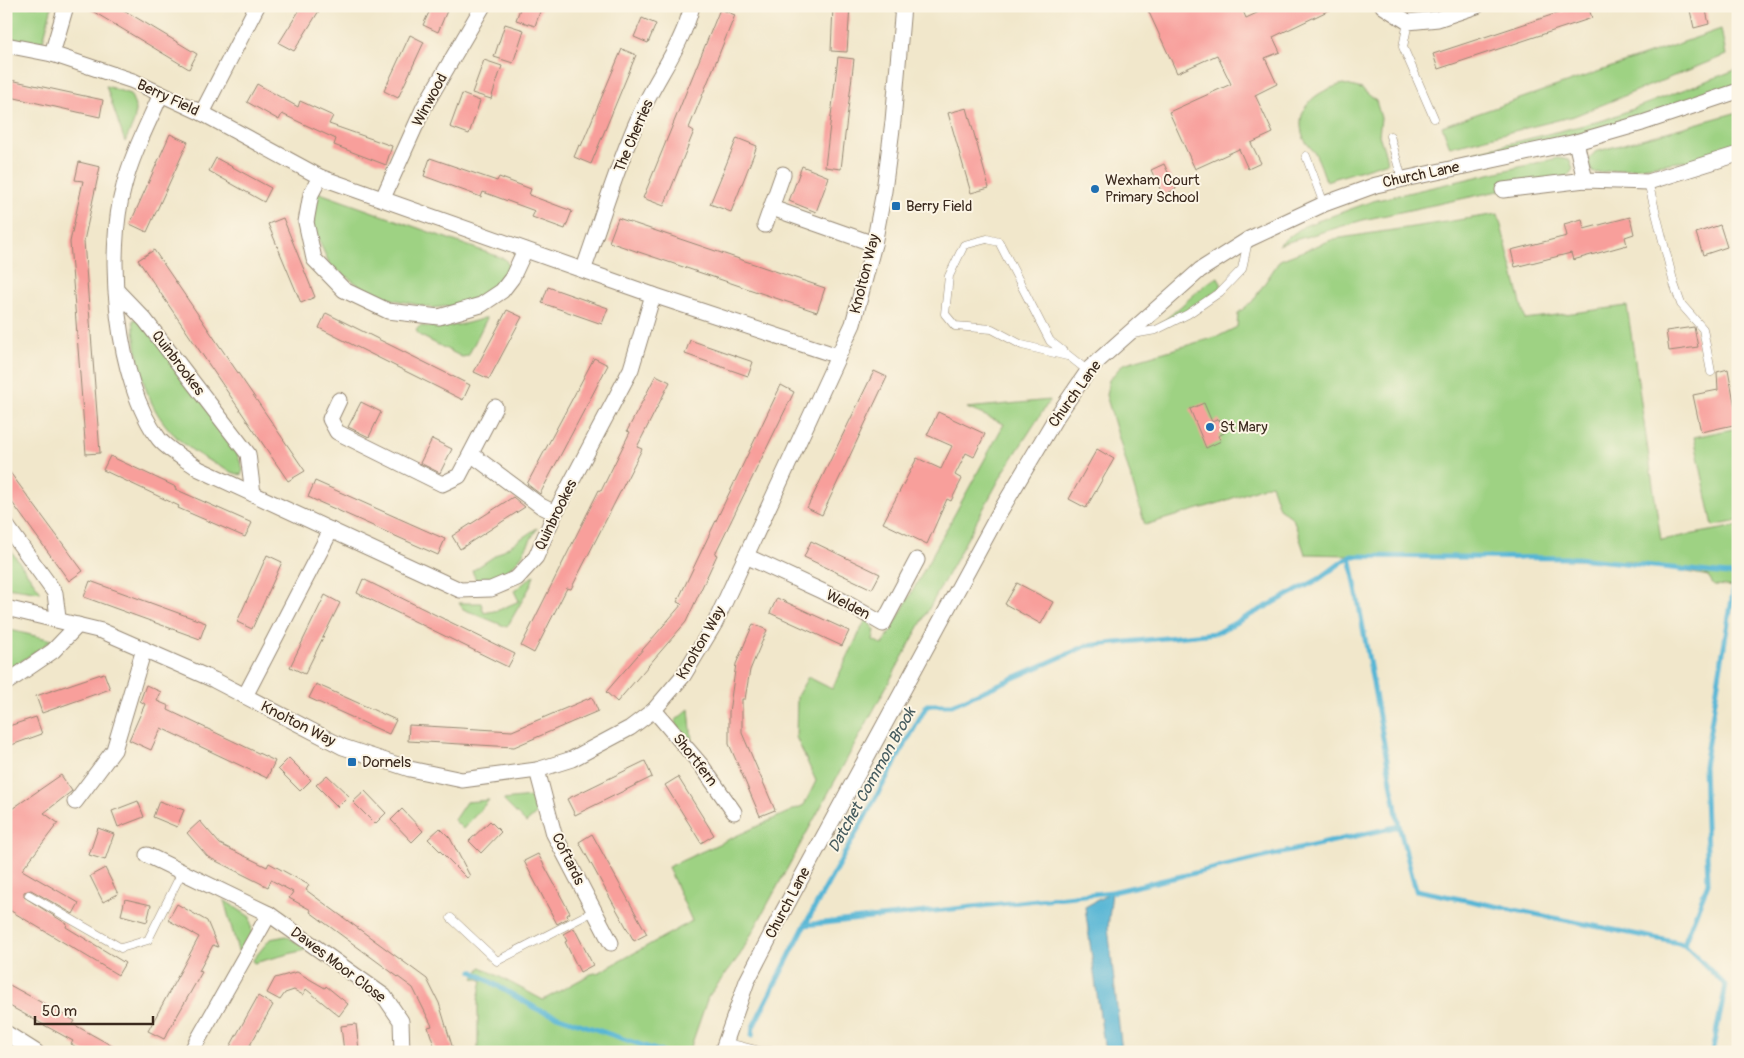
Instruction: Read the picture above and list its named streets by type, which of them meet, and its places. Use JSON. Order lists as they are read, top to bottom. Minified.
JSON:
{"streets":{"street":["Berry Field","Winwood","The Cherries","Church Lane","Knolton Way","Quinbrookes","Welden","Shortfern","Coftards","Dawes Moor Close"]},"crossings":[["Berry Field","Winwood"],["Berry Field","The Cherries"],["Berry Field","Knolton Way"],["Berry Field","Quinbrookes"],["Knolton Way","Welden"],["Knolton Way","Shortfern"],["Knolton Way","Coftards"]],"water":["Datchet Common Brook"],"places":{"other":["Wexham Court Primary School","St Mary"],"transit":["Berry Field","Dornels"]},"scale_bar":"50 m"}
